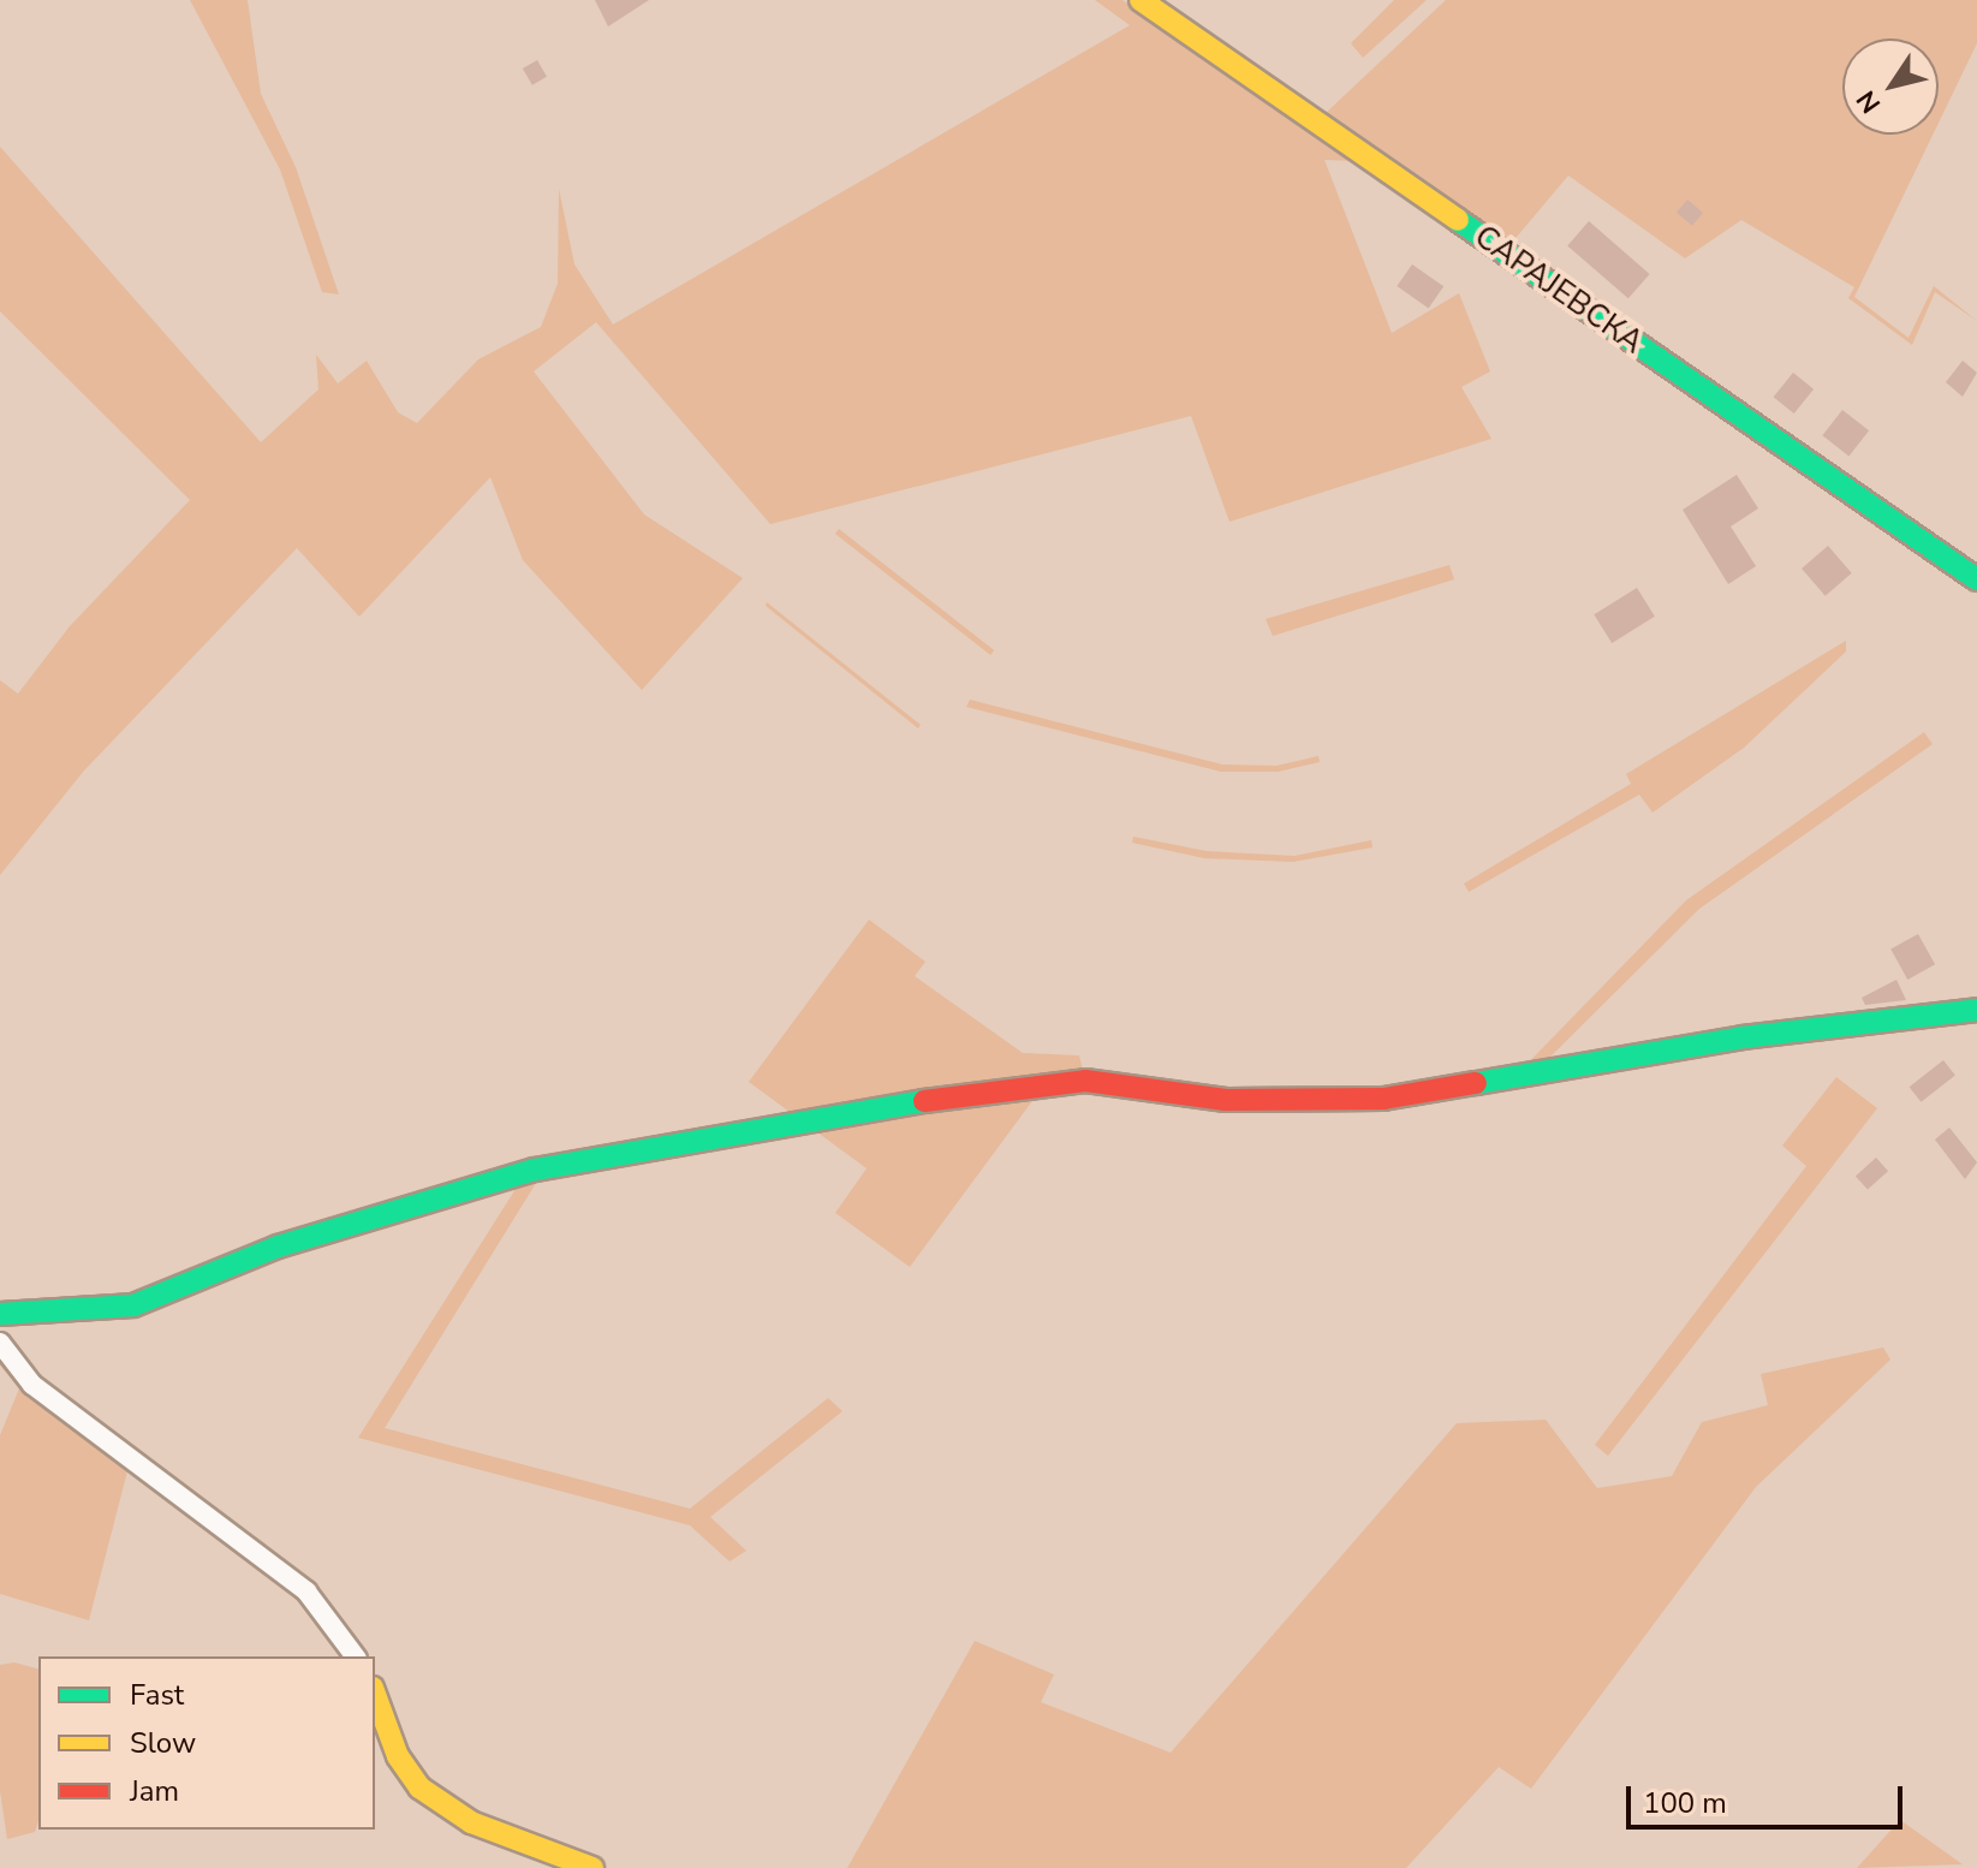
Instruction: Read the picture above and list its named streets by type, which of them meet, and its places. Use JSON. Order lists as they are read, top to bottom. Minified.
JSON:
{"streets":{"street":["САРАЈЕВСКА"]},"legend":["Fast","Slow","Jam"],"scale_bar":"100 m","north":"bottom left"}
